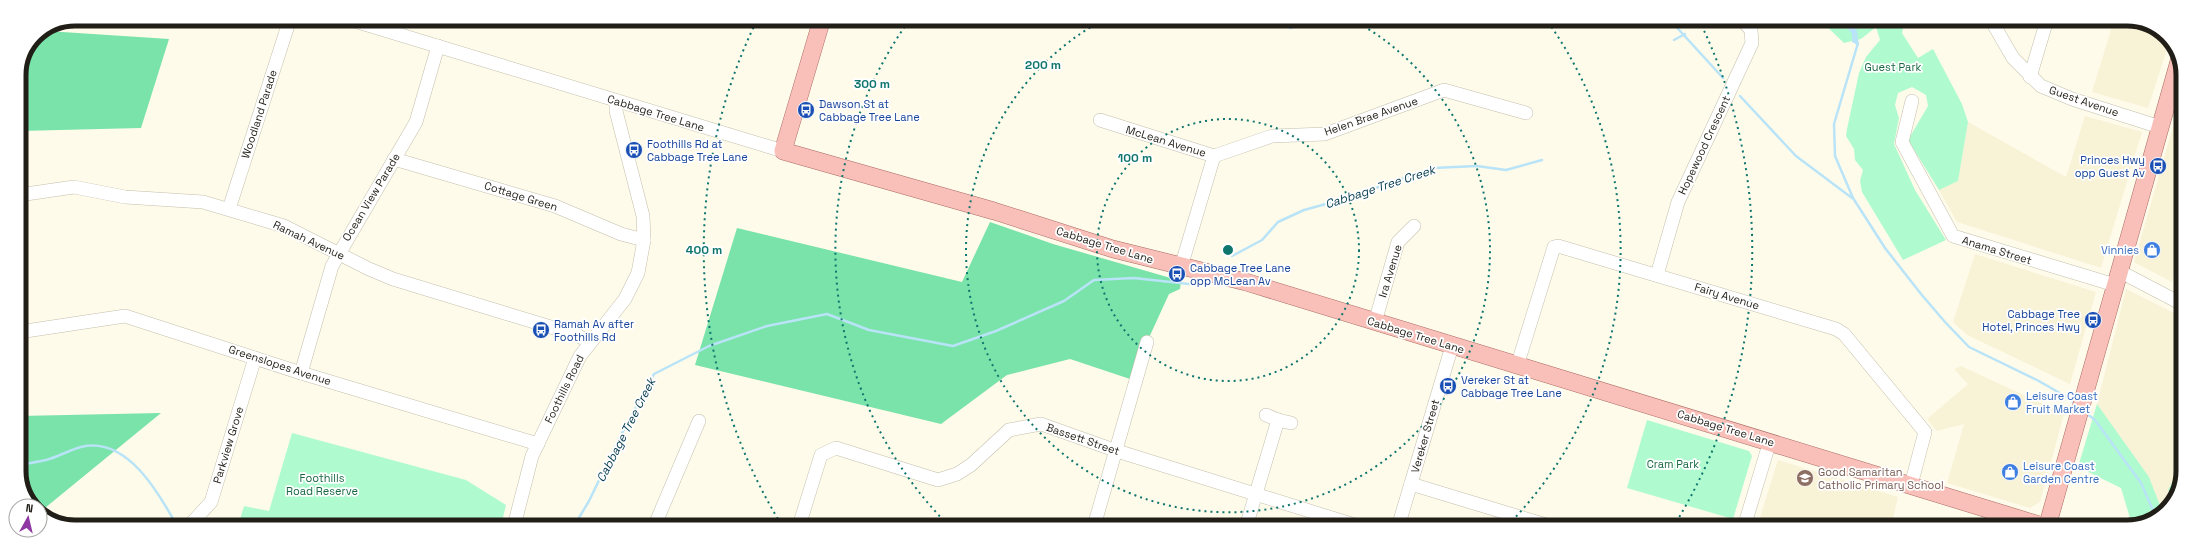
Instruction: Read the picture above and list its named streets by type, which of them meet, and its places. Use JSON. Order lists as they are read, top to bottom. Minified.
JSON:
{"streets":{"main road":["Cabbage Tree Lane"],"street":["Guest Avenue","Woodland Parade","Helen Brae Avenue","McLean Avenue","Hopewood Crescent","Cottage Green","Ocean View Parade","Ramah Avenue","Anama Street","Ira Avenue","Fairy Avenue","Greenslopes Avenue","Foothills Road","Vereker Street","Bassett Street","Parkview Grove"]},"crossings":[["Cabbage Tree Lane","McLean Avenue"],["Cabbage Tree Lane","Ocean View Parade"],["Cabbage Tree Lane","Ira Avenue"],["Cabbage Tree Lane","Fairy Avenue"],["Cabbage Tree Lane","Foothills Road"],["Cabbage Tree Lane","Vereker Street"],["Woodland Parade","Ramah Avenue"],["Helen Brae Avenue","McLean Avenue"],["Hopewood Crescent","Fairy Avenue"],["Cottage Green","Ocean View Parade"],["Cottage Green","Foothills Road"],["Ocean View Parade","Ramah Avenue"],["Ocean View Parade","Greenslopes Avenue"],["Ramah Avenue","Foothills Road"],["Greenslopes Avenue","Foothills Road"],["Greenslopes Avenue","Parkview Grove"]],"water":["Cabbage Tree Creek"],"parks":["Guest Park","Cram Park","Foothills Road Reserve"],"places":{"bus stop":["Dawson St at Cabbage Tree Lane","Foothills Rd at Cabbage Tree Lane","Princes Hwy opp Guest Av","Cabbage Tree Lane opp McLean Av","Cabbage Tree Hotel, Princes Hwy","Ramah Av after Foothills Rd","Vereker St at Cabbage Tree Lane"],"shop":["Vinnies","Leisure Coast Fruit Market","Leisure Coast Garden Centre"],"school or university":["Good Samaritan Catholic Primary School"]},"north":"top","rings":["200 m","300 m","100 m","400 m"]}
